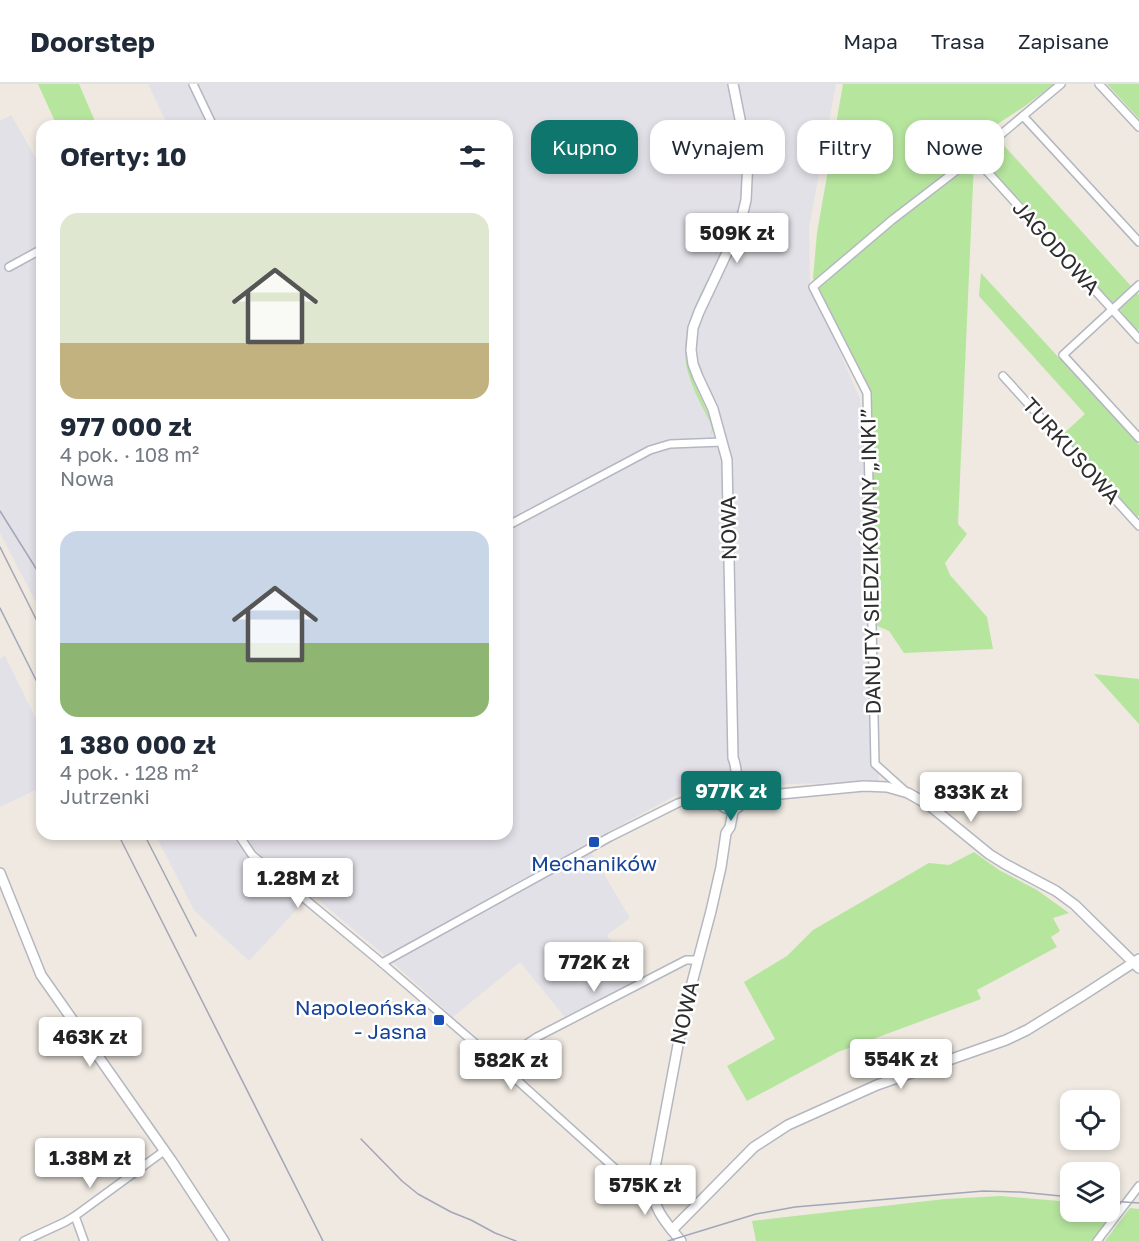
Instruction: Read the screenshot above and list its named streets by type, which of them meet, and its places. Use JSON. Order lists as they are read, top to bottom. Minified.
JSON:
{"streets":{"street":["JAGODOWA","TURKUSOWA","NOWA","DANUTY SIEDZIKÓWNY „INKI”"]},"places":{"transit":["Mechaników","Napoleońska - Jasna"]},"page":{"header":"Doorstep","nav":["Mapa","Trasa","Zapisane"],"chip":["Kupno","Wynajem","Filtry","Nowe"],"heading":"Oferty: 10","list":[{"name":"977 000 zł","note":"4 pok. · 108 m² · Nowa"},{"name":"1 380 000 zł","note":"4 pok. · 128 m² · Jutrzenki"}],"price":["509K zł","977K zł","833K zł","1.28M zł","772K zł","463K zł","554K zł","582K zł","1.38M zł","575K zł"]}}
